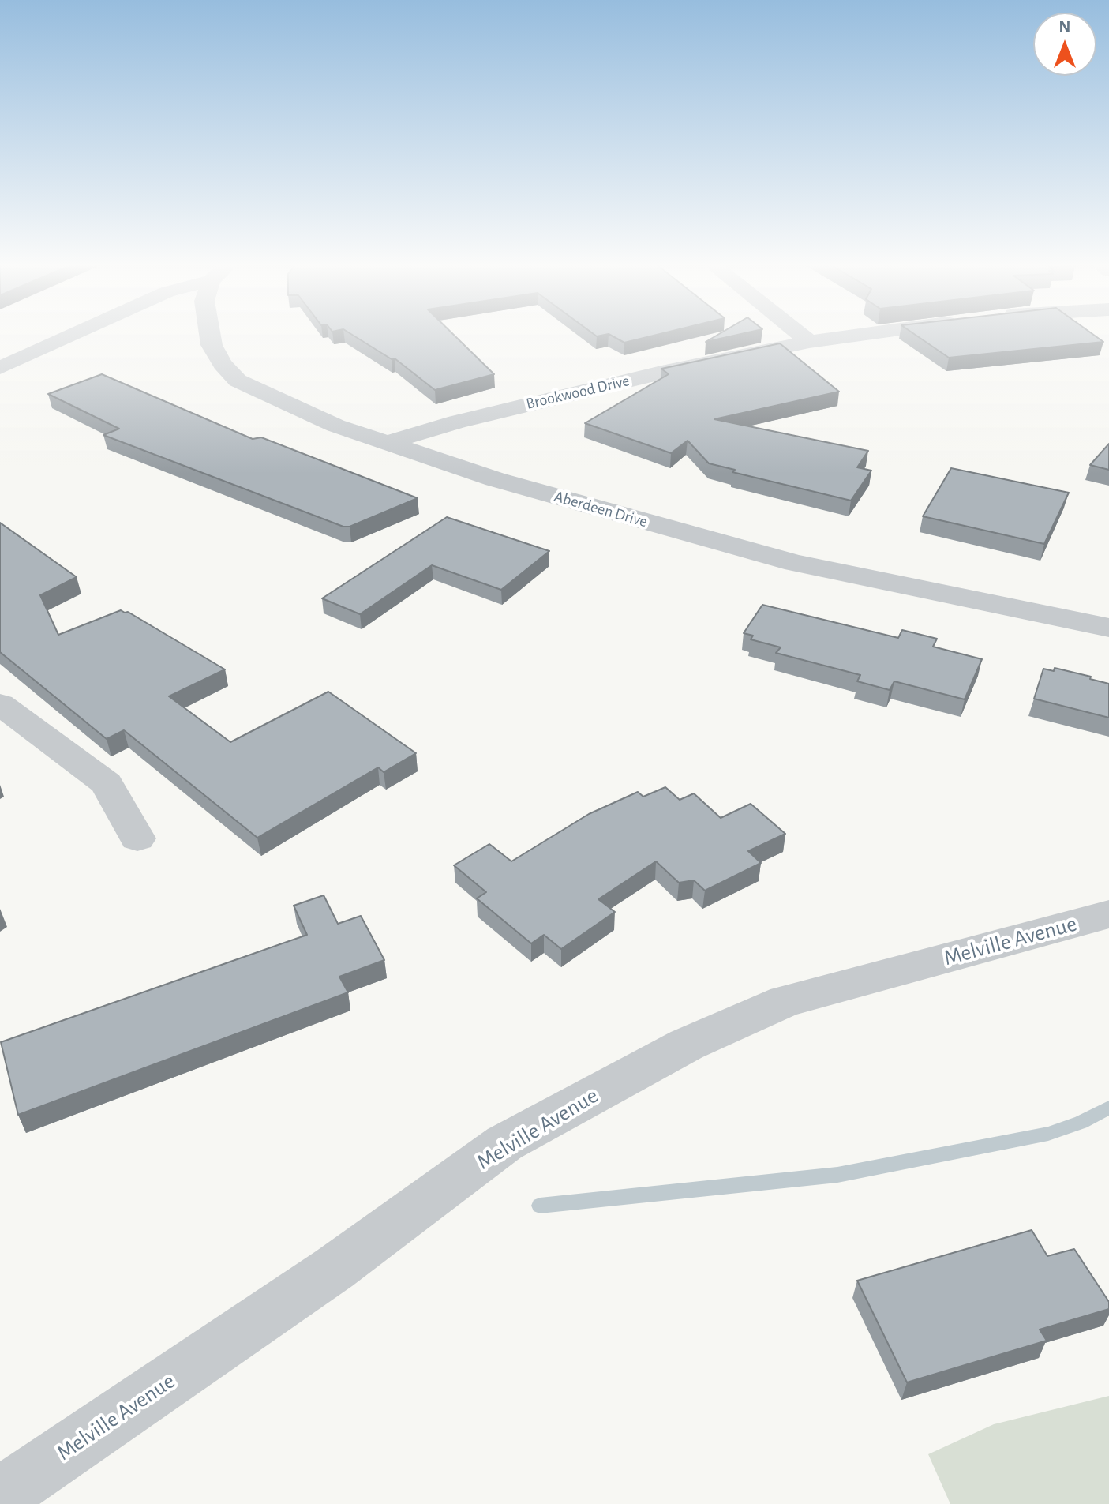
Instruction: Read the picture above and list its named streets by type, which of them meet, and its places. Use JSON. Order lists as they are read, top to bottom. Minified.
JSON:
{"streets":{"street":["Brookwood Drive","Aberdeen Drive","Melville Avenue"]},"crossings":[["Brookwood Drive","Aberdeen Drive"]],"north":"top"}
